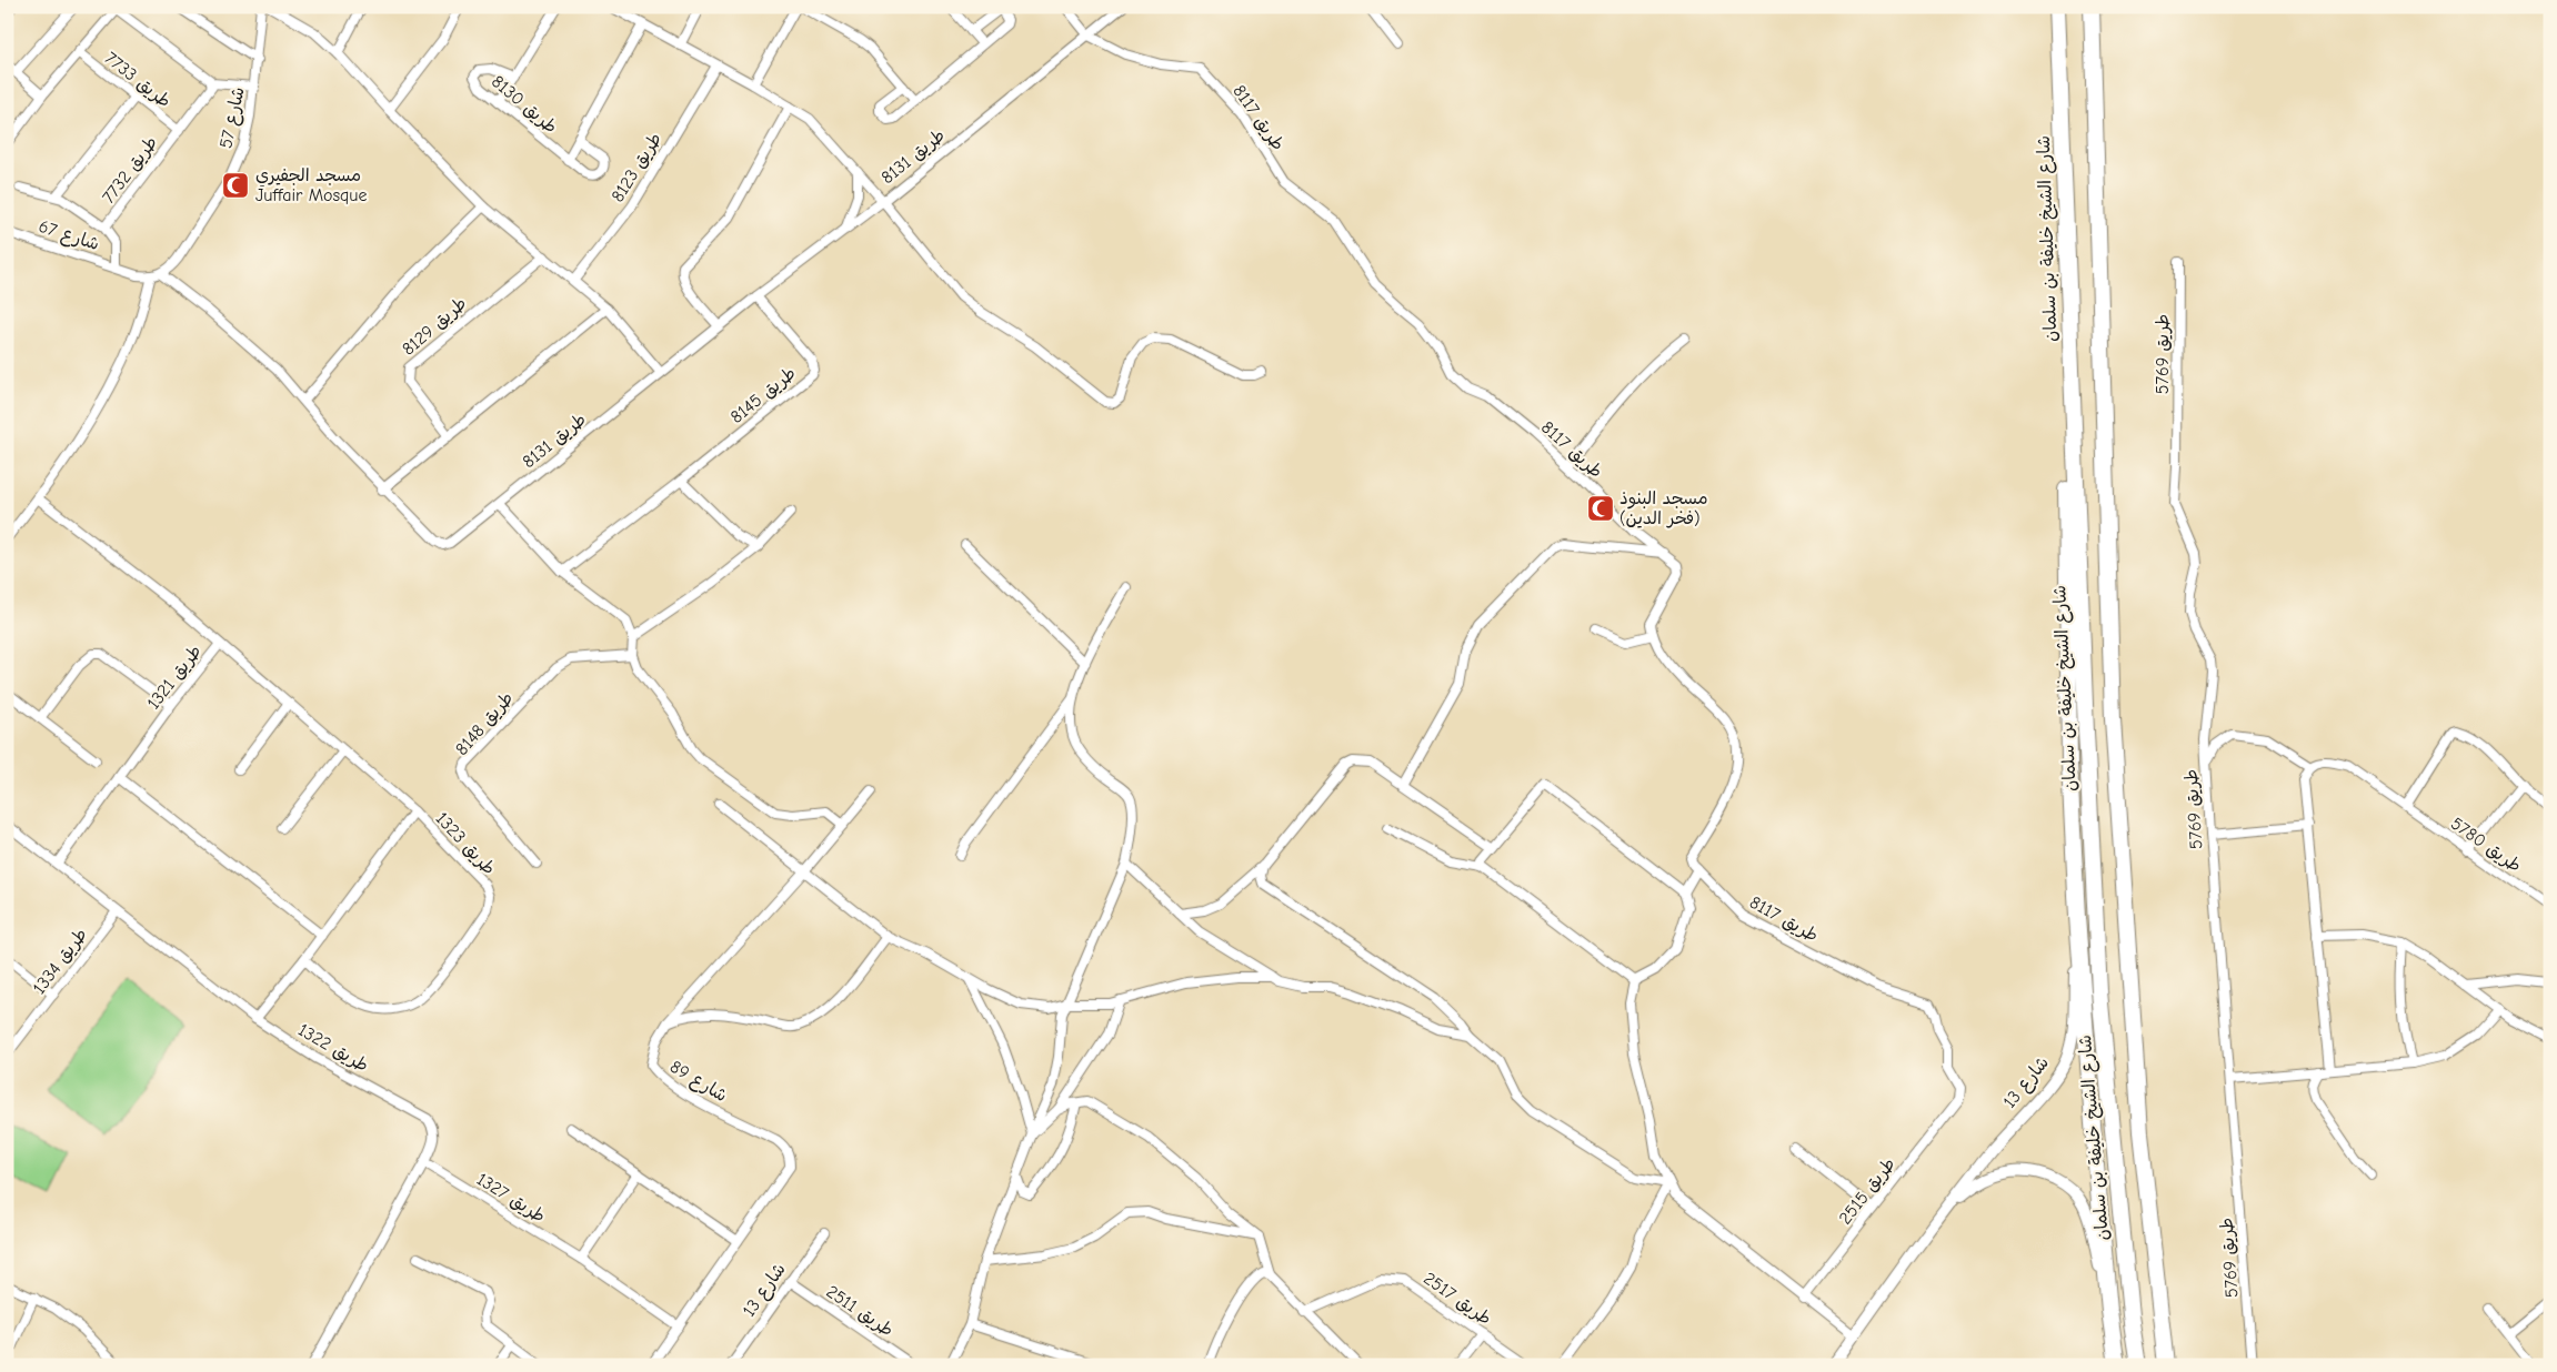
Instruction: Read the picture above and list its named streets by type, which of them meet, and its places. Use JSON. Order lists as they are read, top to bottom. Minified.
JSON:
{"streets":{"highway":["شارع الشيخ خليفة بن سلمان"],"street":["طريق 7733","طريق 8130","شارع 57","طريق 8117","طريق 8131","طريق 8123","طريق 7732","شارع 67","طريق 8129","طريق 5769","طريق 8145","طريق 1321","طريق 8148","طريق 1323","طريق 5780","طريق 1334","طريق 1322","شارع 89","شارع 13","طريق 2515","طريق 1327","طريق 2517","طريق 2511"]},"crossings":[["طريق 7733","طريق 7732"],["شارع 57","شارع 67"],["طريق 8117","طريق 8131"],["طريق 8117","طريق 2515"],["طريق 8131","طريق 8145"],["طريق 7732","شارع 67"],["طريق 1321","طريق 1323"],["طريق 1321","طريق 1322"],["طريق 1334","طريق 1322"],["طريق 1322","طريق 1327"],["شارع 13","طريق 2511"]],"places":{"mosque":["مسجد الجفيري Juffair Mosque","مسجد البنوذ (فخر الدين)"]}}
